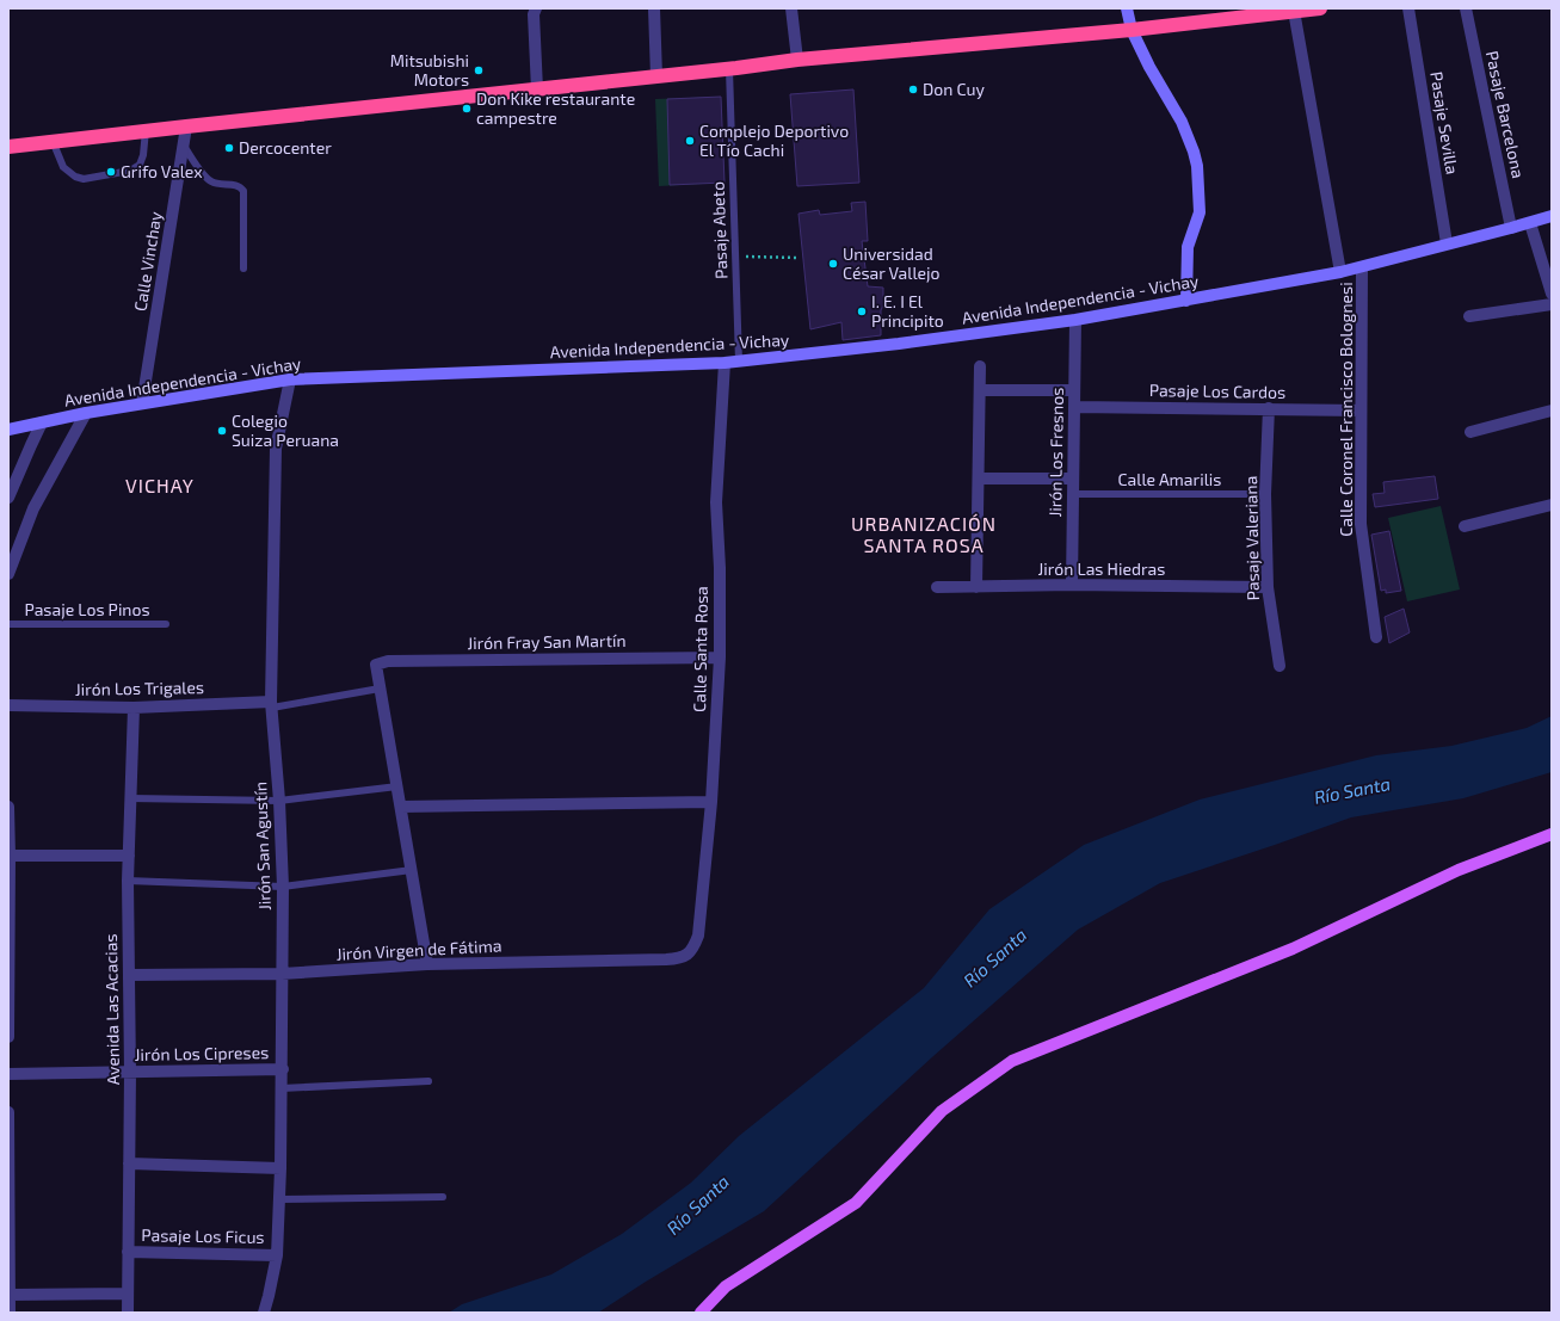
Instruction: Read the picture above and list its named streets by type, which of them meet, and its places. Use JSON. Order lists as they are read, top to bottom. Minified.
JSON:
{"streets":{"main road":["Avenida Independencia - Vichay"],"street":["Pasaje Barcelona","Pasaje Sevilla","Calle Vinchay","Pasaje Los Cardos","Calle Coronel Francisco Bolognesi","Jirón Los Fresnos","Pasaje Valeriana","Jirón Las Hiedras","Jirón Fray San Martín","Calle Santa Rosa","Jirón Los Trigales","Jirón San Agustín","Jirón Virgen de Fátima","Avenida Las Acacias","Jirón Los Cipreses","Pasaje Los Ficus"],"lane":["Pasaje Abeto","Calle Amarilis","Pasaje Los Pinos"]},"crossings":[["Pasaje Barcelona","Avenida Independencia - Vichay"],["Pasaje Sevilla","Avenida Independencia - Vichay"],["Pasaje Abeto","Avenida Independencia - Vichay"],["Calle Vinchay","Avenida Independencia - Vichay"],["Avenida Independencia - Vichay","Calle Coronel Francisco Bolognesi"],["Avenida Independencia - Vichay","Jirón Los Fresnos"],["Avenida Independencia - Vichay","Calle Santa Rosa"],["Avenida Independencia - Vichay","Jirón San Agustín"],["Pasaje Los Cardos","Calle Coronel Francisco Bolognesi"],["Pasaje Los Cardos","Jirón Los Fresnos"],["Pasaje Los Cardos","Pasaje Valeriana"],["Jirón Los Fresnos","Calle Amarilis"],["Jirón Los Fresnos","Jirón Las Hiedras"],["Calle Amarilis","Pasaje Valeriana"],["Pasaje Valeriana","Jirón Las Hiedras"],["Jirón Fray San Martín","Calle Santa Rosa"],["Calle Santa Rosa","Jirón Virgen de Fátima"],["Jirón Los Trigales","Jirón San Agustín"],["Jirón Los Trigales","Avenida Las Acacias"],["Jirón San Agustín","Jirón Virgen de Fátima"],["Jirón San Agustín","Jirón Los Cipreses"],["Jirón San Agustín","Pasaje Los Ficus"],["Jirón Virgen de Fátima","Avenida Las Acacias"],["Avenida Las Acacias","Jirón Los Cipreses"],["Avenida Las Acacias","Pasaje Los Ficus"]],"districts":["VICHAY","URBANIZACIÓN SANTA ROSA"],"water":["Río Santa"],"places":["Mitsubishi Motors","Don Cuy","Don Kike restaurante campestre","Complejo Deportivo El Tío Cachi","Dercocenter","Grifo Valex","Universidad César Vallejo","I. E. I El Principito","Colegio Suiza Peruana"]}
